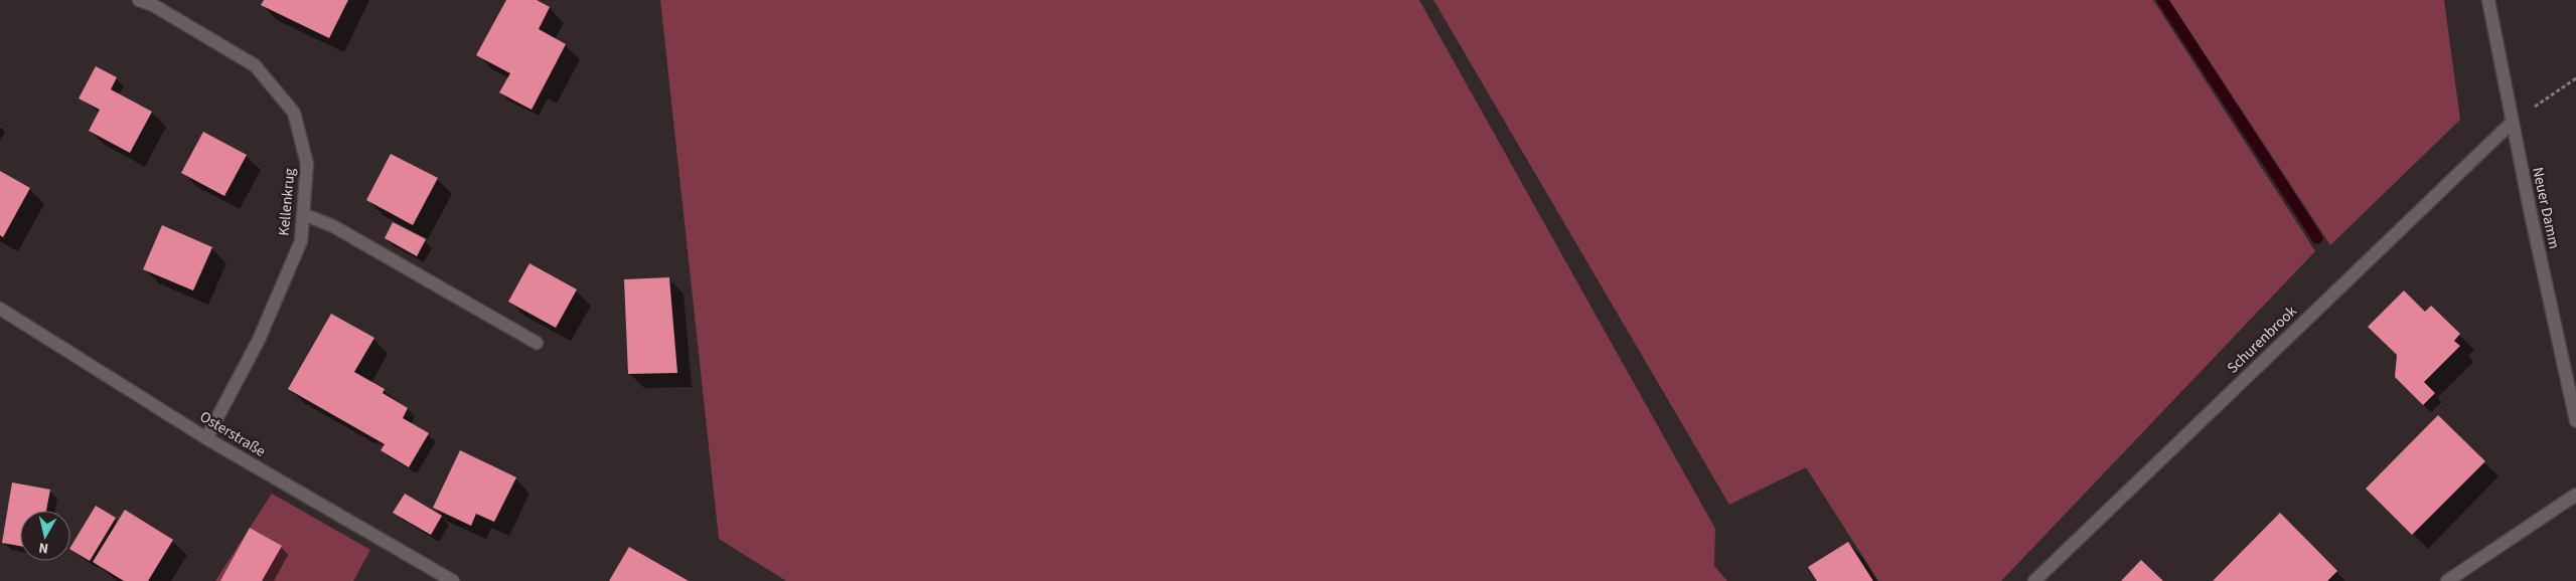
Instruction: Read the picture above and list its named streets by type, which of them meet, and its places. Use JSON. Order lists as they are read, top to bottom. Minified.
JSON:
{"streets":{"street":["Kellenkrug","Neuer Damm","Schurenbrook","Osterstraße"]},"crossings":[["Kellenkrug","Osterstraße"],["Neuer Damm","Schurenbrook"]],"north":"bottom"}
